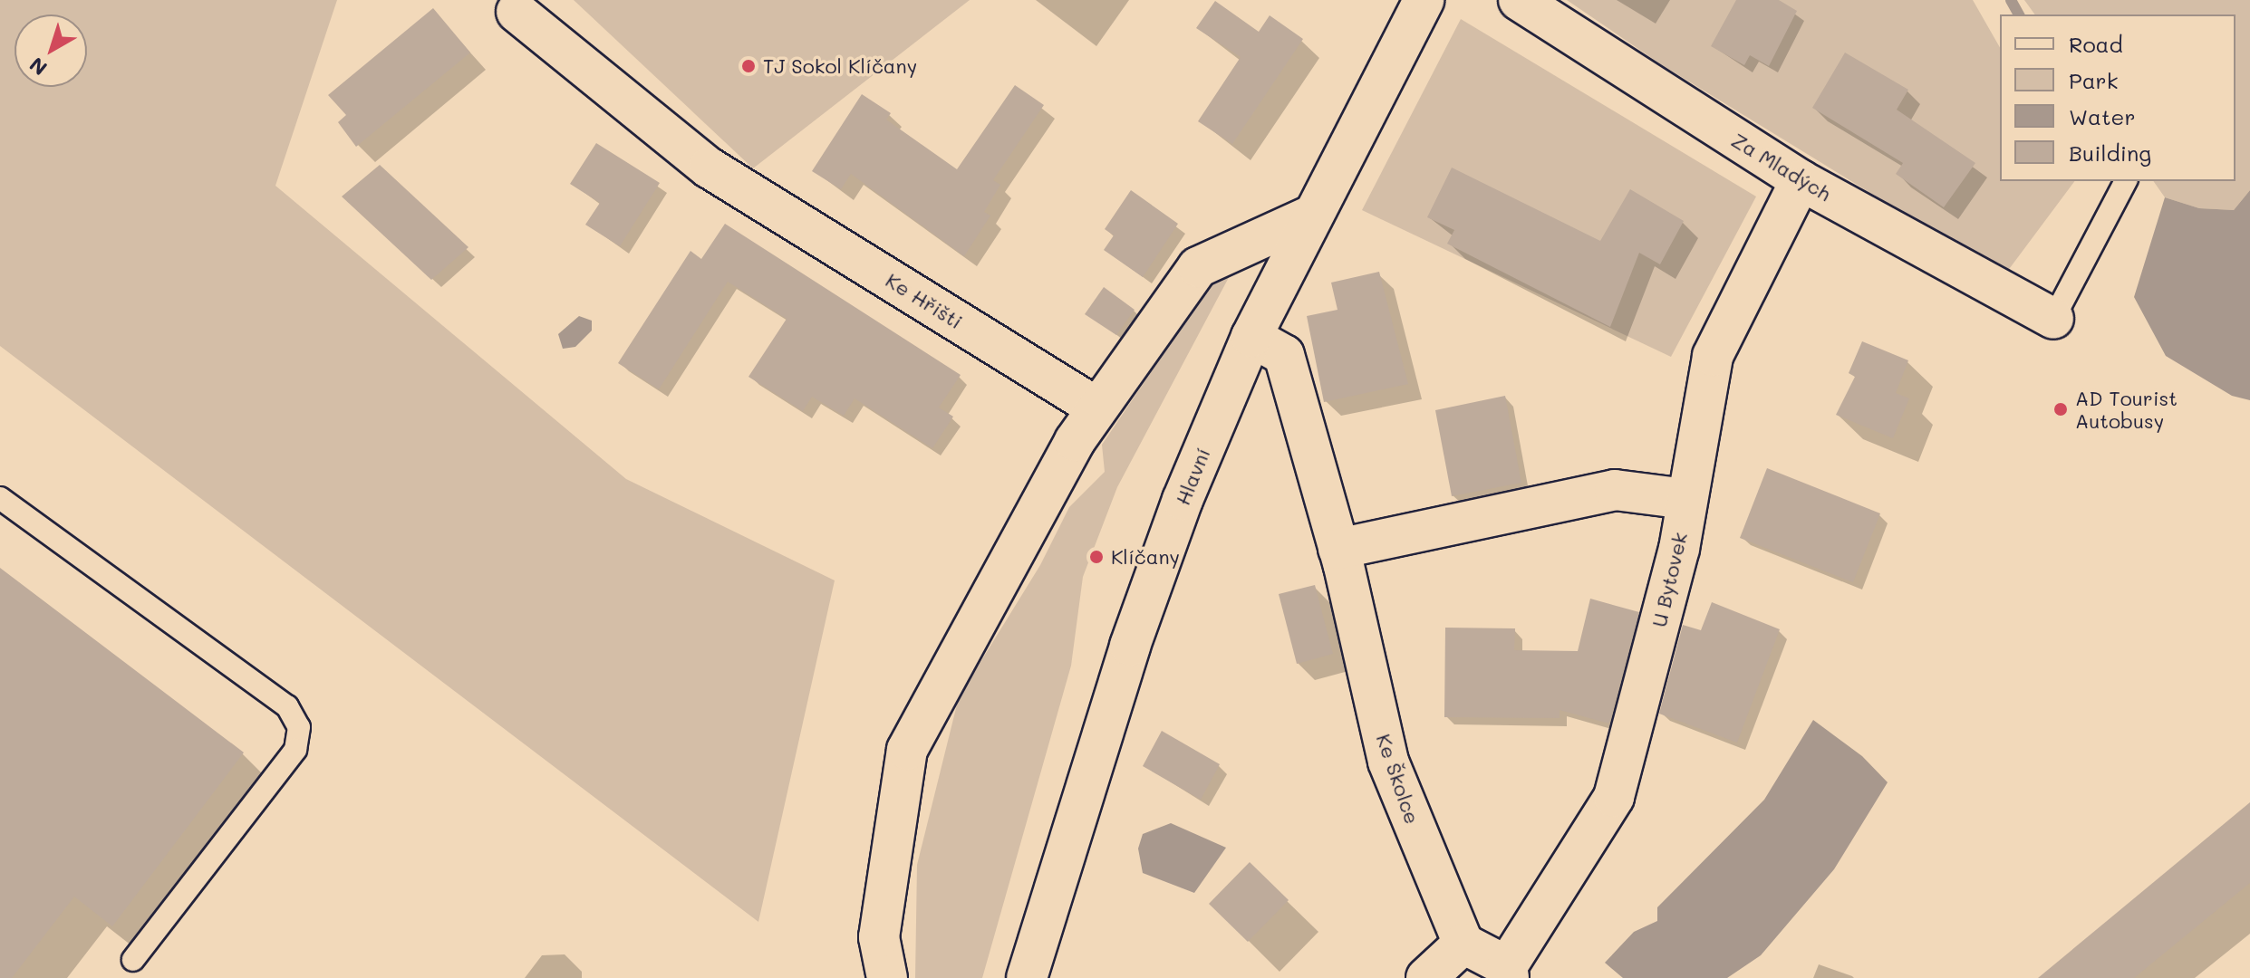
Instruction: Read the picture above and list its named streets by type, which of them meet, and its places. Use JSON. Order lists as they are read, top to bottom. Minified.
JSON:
{"streets":{"street":["Za Mladých","Ke Hřišti","Hlavní","U Bytovek","Ke Školce"]},"crossings":[["Za Mladých","U Bytovek"],["Hlavní","Ke Školce"]],"places":["TJ Sokol Klíčany","AD Tourist Autobusy","Klíčany"],"legend":["Road","Park","Water","Building"],"north":"bottom left"}
